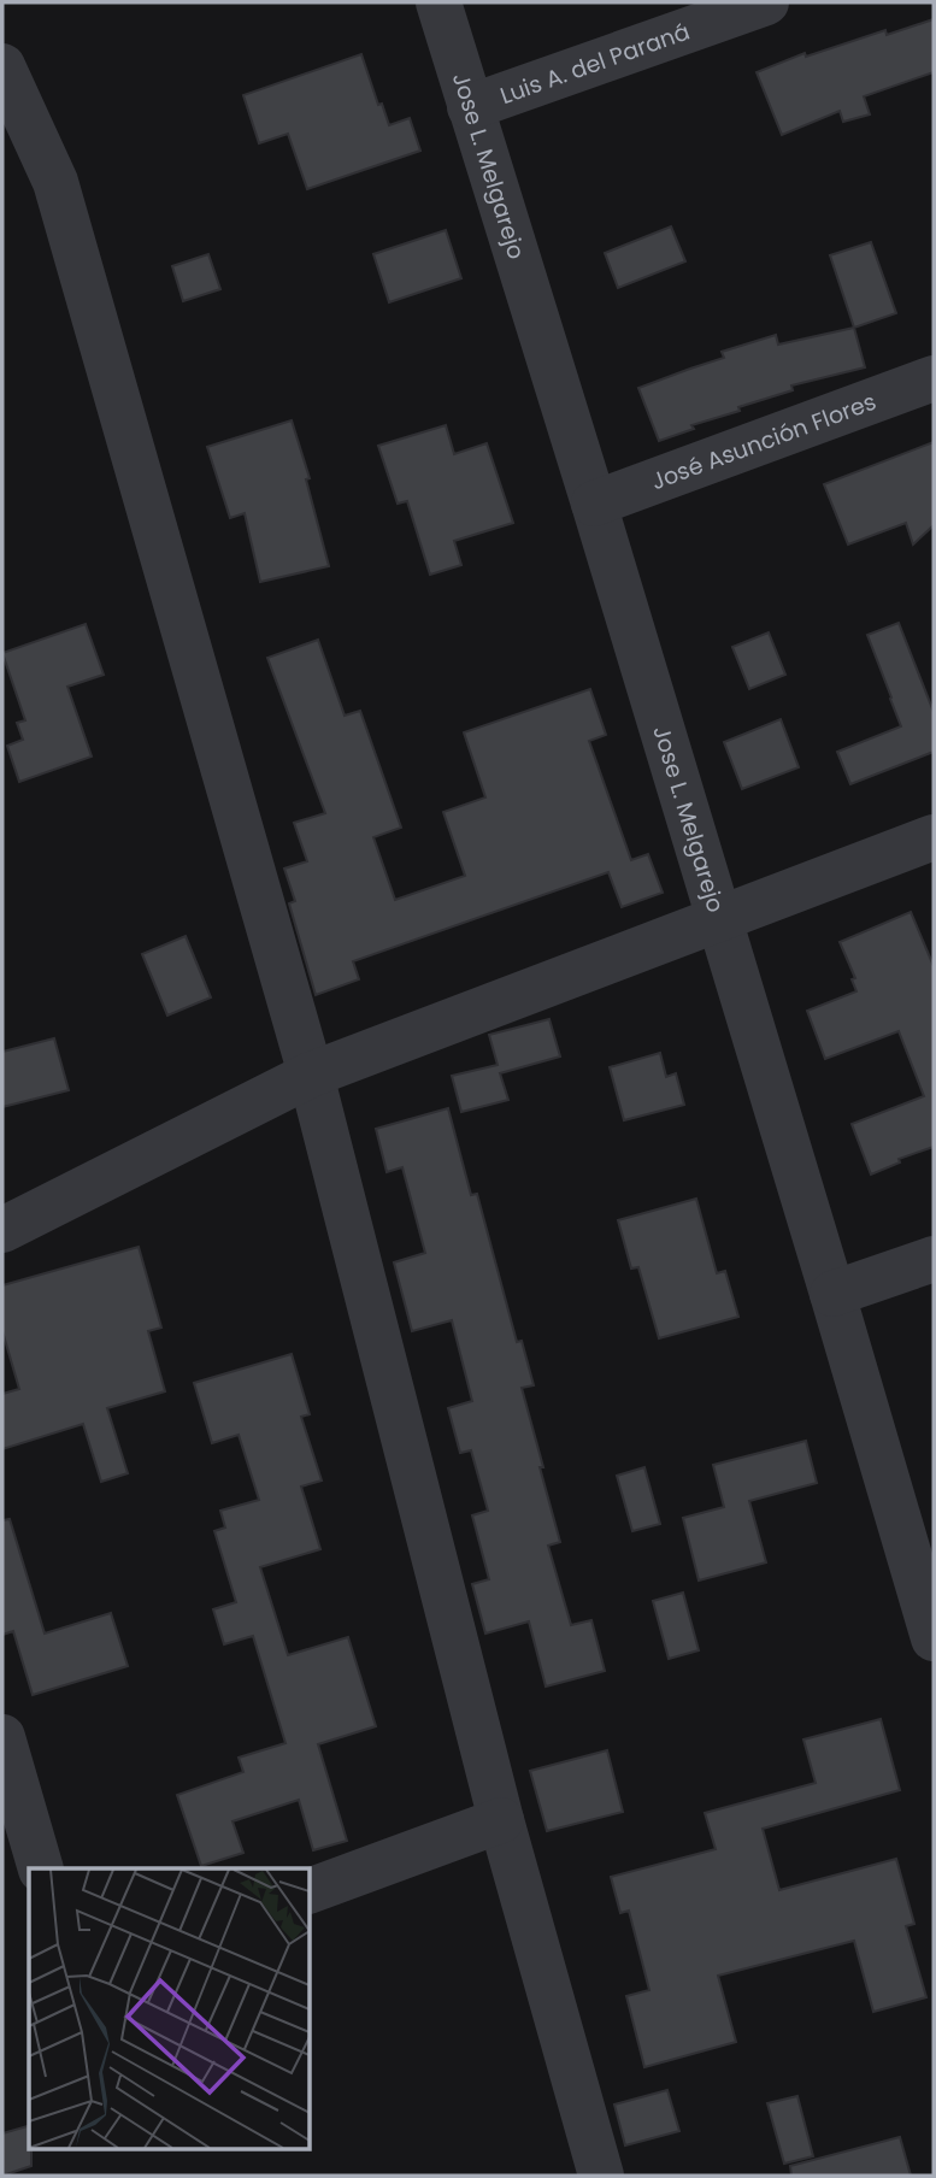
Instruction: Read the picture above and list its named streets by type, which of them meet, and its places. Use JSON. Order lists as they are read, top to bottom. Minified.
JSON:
{"streets":{"street":["Luis A. del Paraná","Jose L. Melgarejo","José Asunción Flores"]},"crossings":[["Luis A. del Paraná","Jose L. Melgarejo"],["Jose L. Melgarejo","José Asunción Flores"]]}
